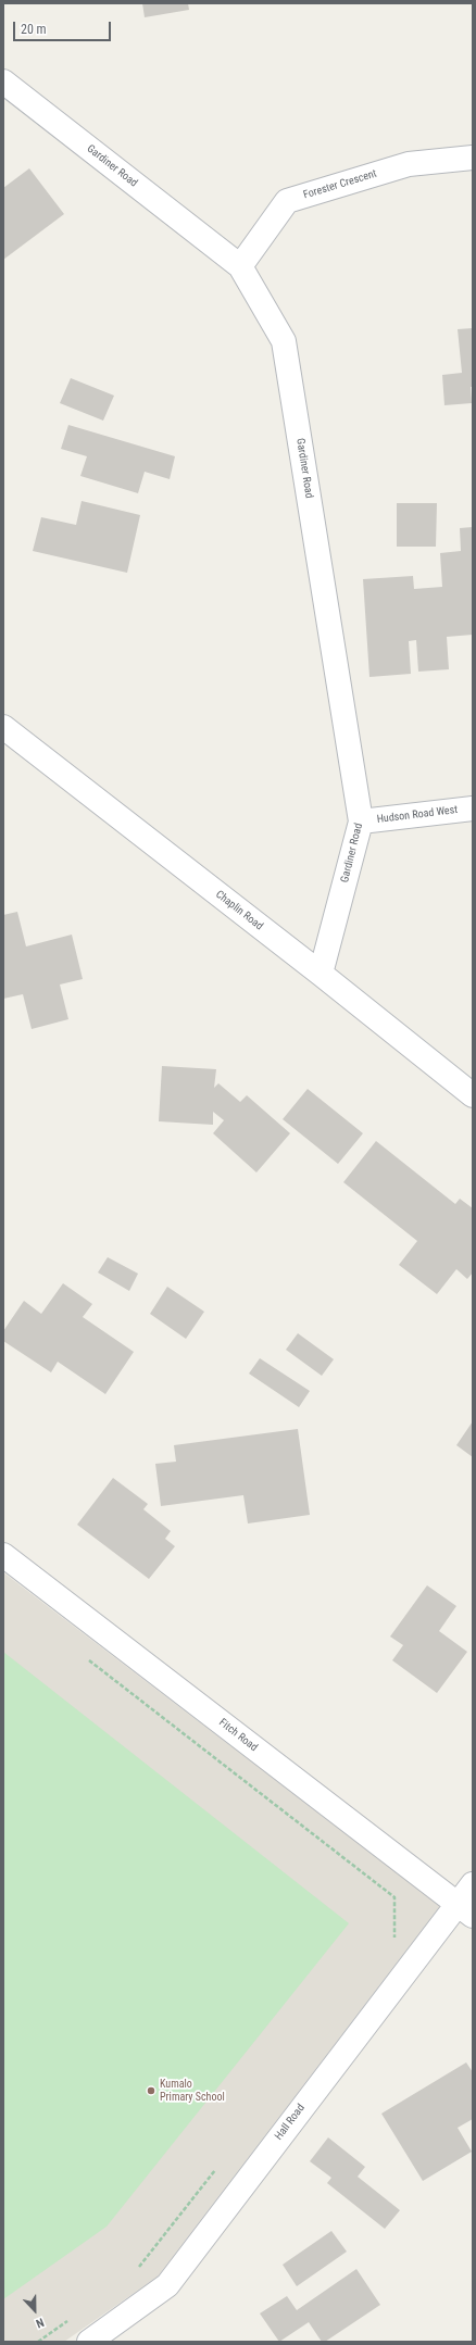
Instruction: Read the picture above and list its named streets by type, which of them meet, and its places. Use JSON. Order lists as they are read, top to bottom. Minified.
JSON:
{"streets":{"street":["Gardiner Road","Forester Crescent","Hudson Road West","Chaplin Road","Fitch Road","Hall Road"]},"crossings":[["Gardiner Road","Forester Crescent"],["Gardiner Road","Hudson Road West"],["Gardiner Road","Chaplin Road"],["Fitch Road","Hall Road"]],"places":["Kumalo Primary School"],"scale_bar":"20 m","north":"bottom"}
